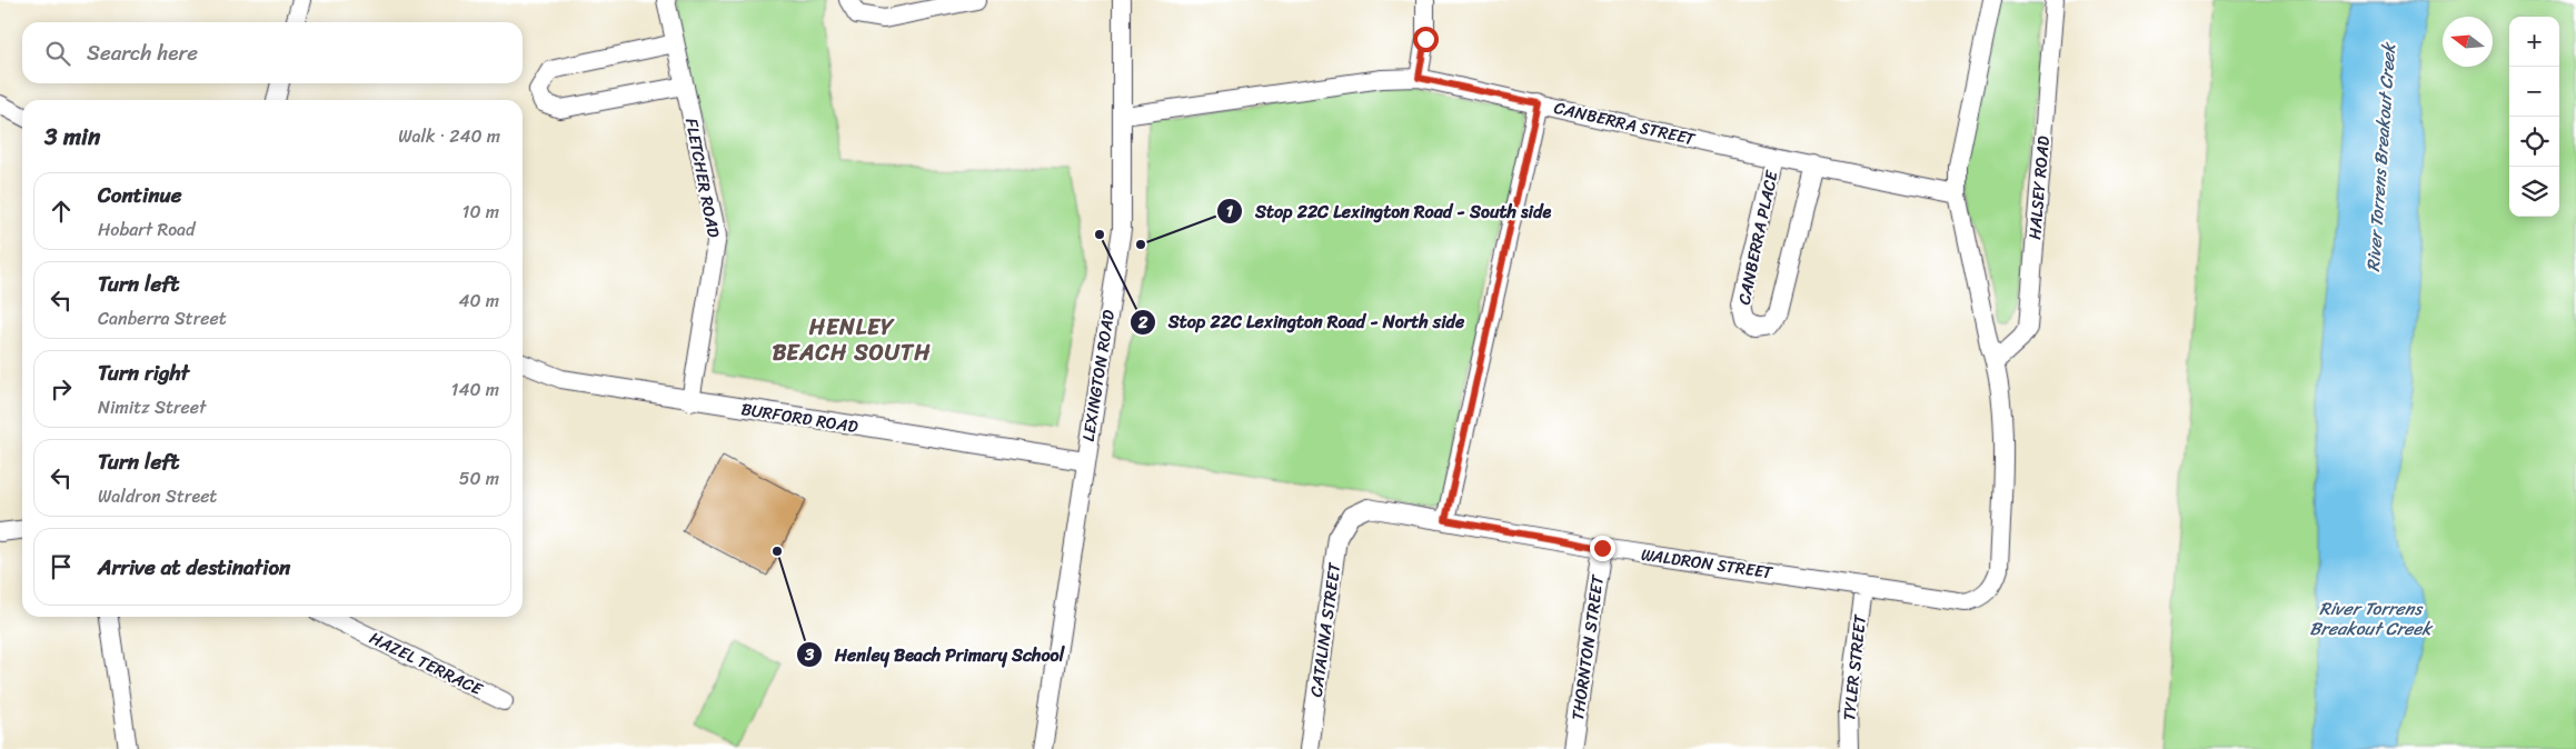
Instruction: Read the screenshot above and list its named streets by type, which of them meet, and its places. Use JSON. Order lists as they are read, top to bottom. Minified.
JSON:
{"streets":{"street":["CANBERRA STREET","FLETCHER ROAD","HALSEY ROAD","CANBERRA PLACE","LEXINGTON ROAD","BURFORD ROAD","WALDRON STREET","CATALINA STREET","THORNTON STREET","HAZEL TERRACE","TYLER STREET"]},"crossings":[["CANBERRA STREET","CANBERRA PLACE"],["CANBERRA STREET","LEXINGTON ROAD"],["FLETCHER ROAD","BURFORD ROAD"],["HALSEY ROAD","WALDRON STREET"],["LEXINGTON ROAD","BURFORD ROAD"],["WALDRON STREET","CATALINA STREET"],["WALDRON STREET","THORNTON STREET"],["WALDRON STREET","TYLER STREET"]],"districts":["HENLEY BEACH SOUTH"],"water":["River Torrens Breakout Creek"],"places":["Stop 22C Lexington Road - North side","Stop 22C Lexington Road - South side","Henley Beach Primary School"],"north":"left","page":{"map_buttons":["+","−"],"search":"Search here","heading":["3 min","Walk · 240 m"],"list":[["Continue","Hobart Road","10 m"],["Turn left","Canberra Street","40 m"],["Turn right","Nimitz Street","140 m"],["Turn left","Waldron Street","50 m"],"Arrive at destination"]}}
